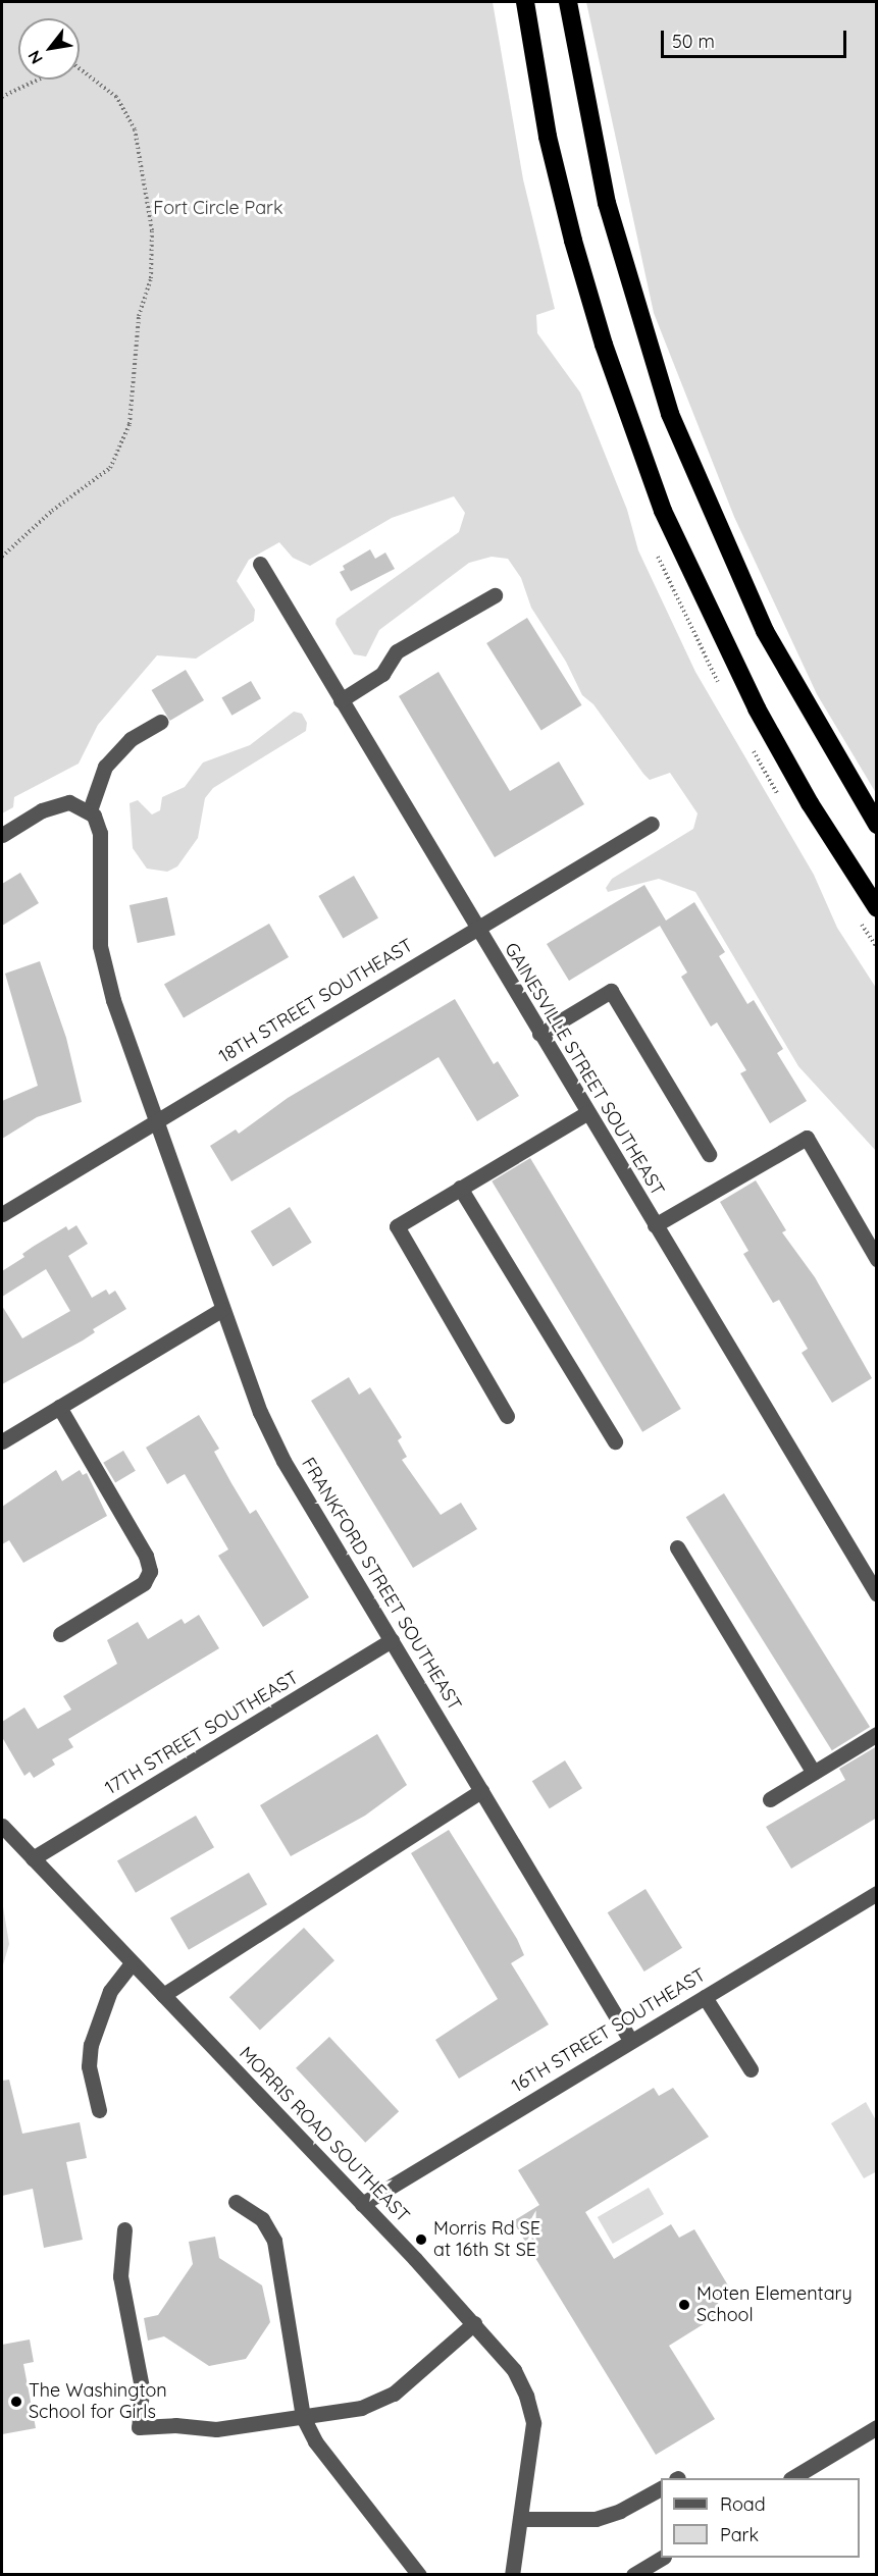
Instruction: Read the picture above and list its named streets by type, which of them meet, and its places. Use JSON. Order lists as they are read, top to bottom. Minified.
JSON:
{"streets":{"street":["18TH STREET SOUTHEAST","GAINESVILLE STREET SOUTHEAST","FRANKFORD STREET SOUTHEAST","17TH STREET SOUTHEAST","16TH STREET SOUTHEAST","MORRIS ROAD SOUTHEAST"]},"crossings":[["18TH STREET SOUTHEAST","GAINESVILLE STREET SOUTHEAST"],["18TH STREET SOUTHEAST","FRANKFORD STREET SOUTHEAST"],["FRANKFORD STREET SOUTHEAST","17TH STREET SOUTHEAST"],["FRANKFORD STREET SOUTHEAST","16TH STREET SOUTHEAST"],["17TH STREET SOUTHEAST","MORRIS ROAD SOUTHEAST"],["16TH STREET SOUTHEAST","MORRIS ROAD SOUTHEAST"]],"parks":["Fort Circle Park"],"places":["Morris Rd SE at 16th St SE","Moten Elementary School","The Washington School for Girls"],"legend":["Road","Park"],"scale_bar":"50 m","north":"bottom left"}
